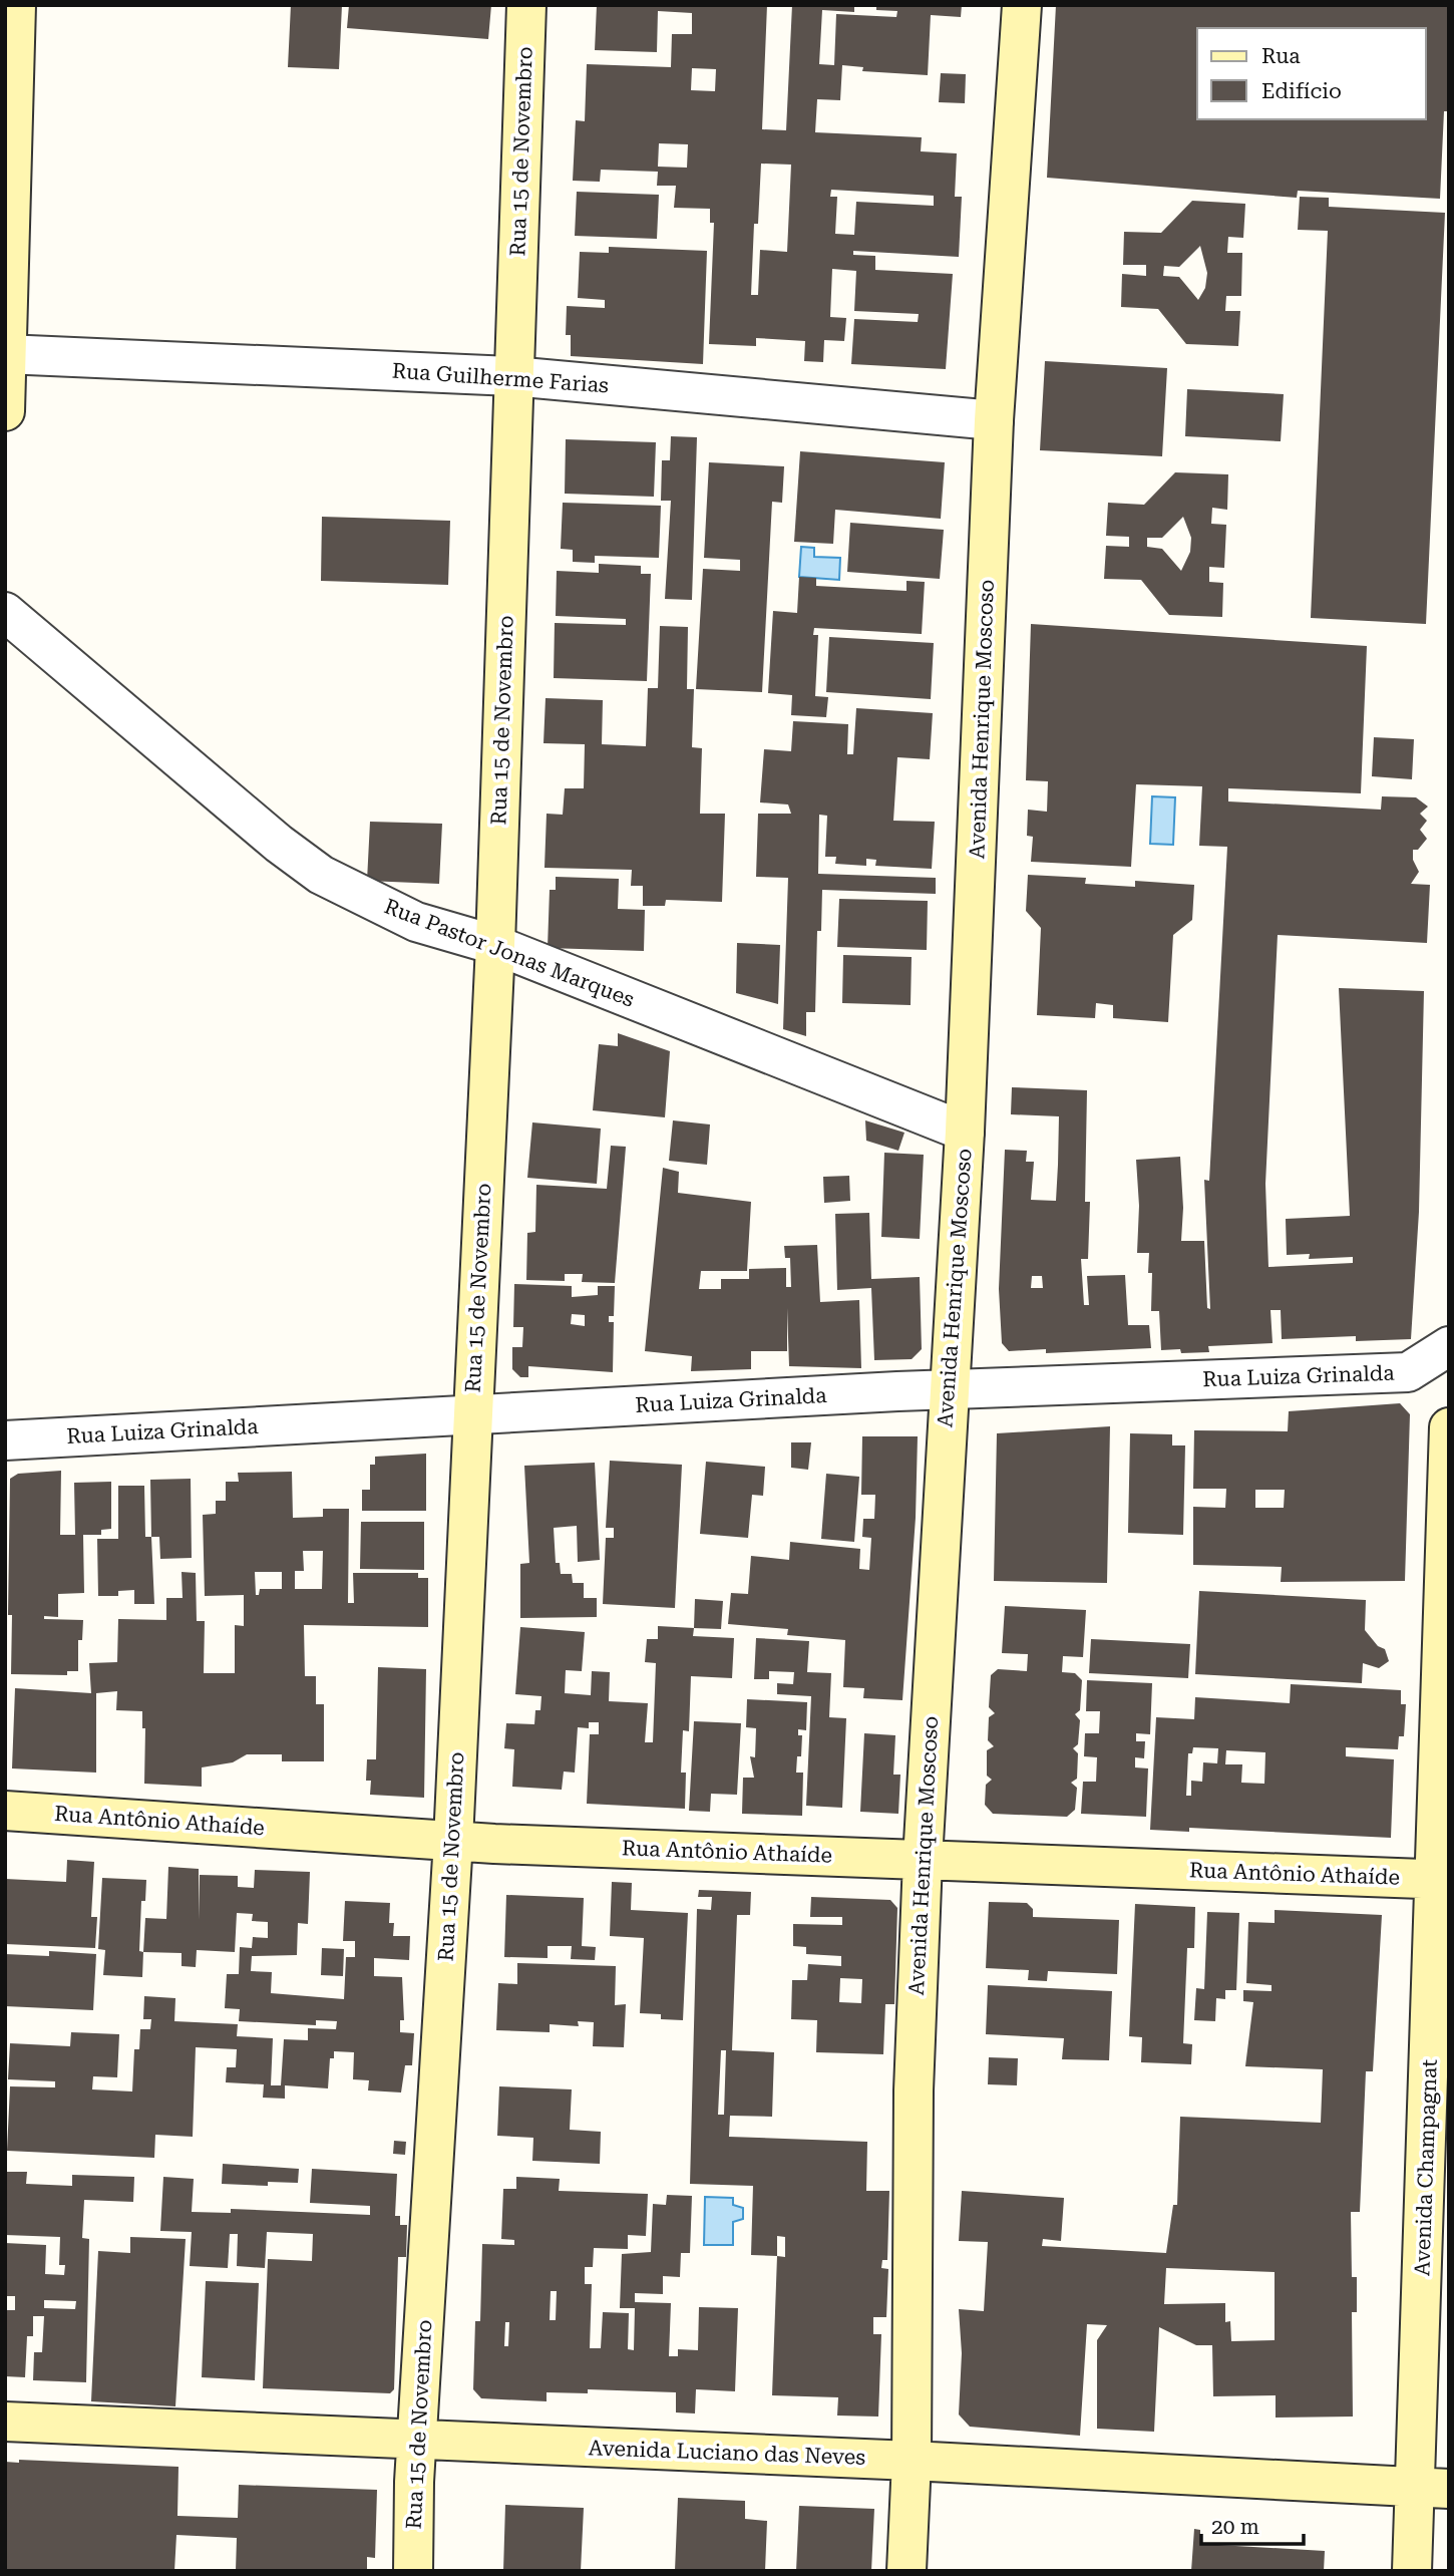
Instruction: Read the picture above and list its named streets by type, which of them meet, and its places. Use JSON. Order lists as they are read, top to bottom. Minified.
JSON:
{"streets":{"main road":["Rua 15 de Novembro","Avenida Henrique Moscoso","Rua Antônio Athaíde","Avenida Champagnat","Avenida Luciano das Neves"],"street":["Rua Guilherme Farias","Rua Pastor Jonas Marques","Rua Luiza Grinalda"]},"crossings":[["Rua 15 de Novembro","Rua Guilherme Farias"],["Rua 15 de Novembro","Rua Pastor Jonas Marques"],["Rua 15 de Novembro","Rua Luiza Grinalda"],["Rua 15 de Novembro","Rua Antônio Athaíde"],["Rua 15 de Novembro","Avenida Luciano das Neves"],["Rua Guilherme Farias","Avenida Henrique Moscoso"],["Avenida Henrique Moscoso","Rua Pastor Jonas Marques"],["Avenida Henrique Moscoso","Rua Luiza Grinalda"],["Avenida Henrique Moscoso","Rua Antônio Athaíde"],["Avenida Henrique Moscoso","Avenida Luciano das Neves"],["Rua Antônio Athaíde","Avenida Champagnat"],["Avenida Champagnat","Avenida Luciano das Neves"]],"legend":["Rua","Edifício"],"scale_bar":"20 m"}
